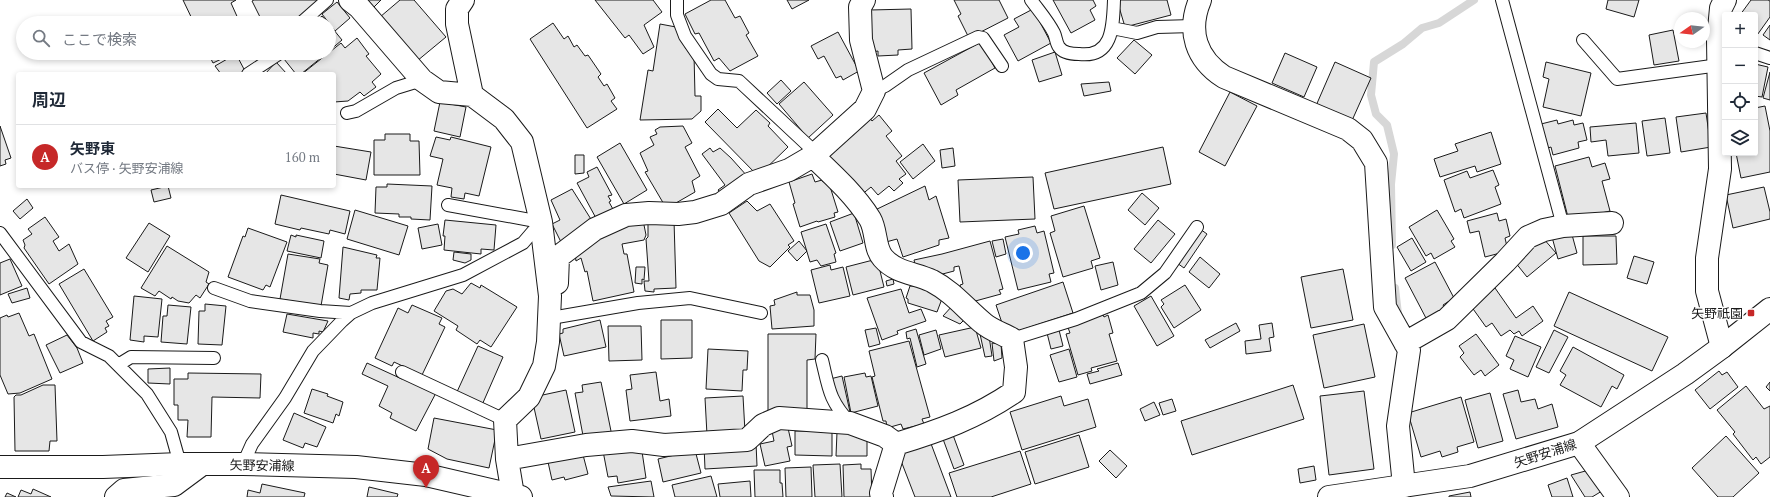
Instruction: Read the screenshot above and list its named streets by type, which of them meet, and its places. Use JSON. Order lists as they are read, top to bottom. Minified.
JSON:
{"streets":{"street":["矢野安浦線"]},"places":{"transit":["矢野祇園"]},"north":"left","page":{"map_buttons":["+","−"],"search":"ここで検索","heading":"周辺","list":[{"mark":"A","name":"矢野東","note":"バス停 · 矢野安浦線","value":"160 m"}],"pins":"A"}}
